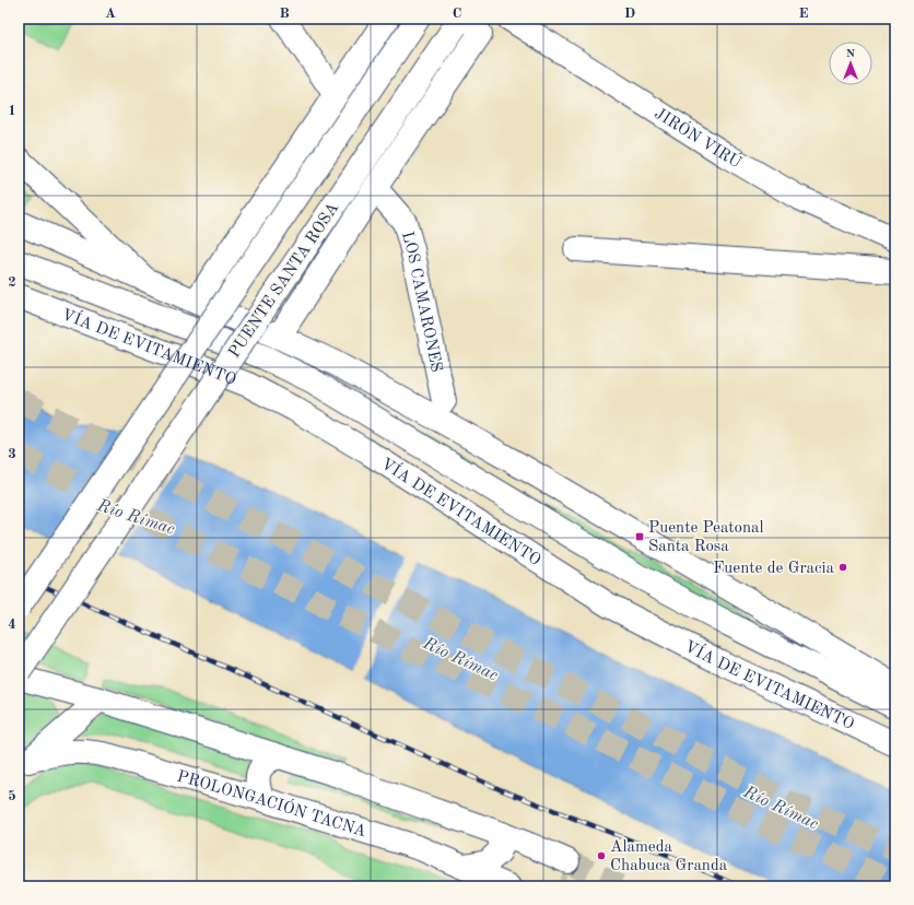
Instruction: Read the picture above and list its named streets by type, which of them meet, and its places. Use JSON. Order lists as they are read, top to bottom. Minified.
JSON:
{"streets":{"main road":["JIRÓN VIRÚ","PUENTE SANTA ROSA","LOS CAMARONES","VÍA DE EVITAMIENTO","PROLONGACIÓN TACNA"]},"water":["Río Rímac"],"places":{"transit":["Puente Peatonal Santa Rosa"],"other":["Fuente de Gracia","Alameda Chabuca Granda"]},"north":"top","grid":{"columns":["A","B","C","D","E"],"rows":["1","2","3","4","5"]}}
